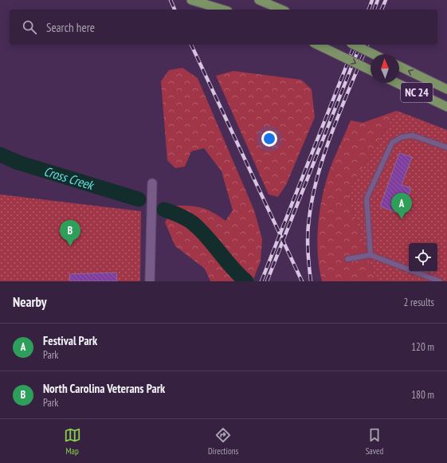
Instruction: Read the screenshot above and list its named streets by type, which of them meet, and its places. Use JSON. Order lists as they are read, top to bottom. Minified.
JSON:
{"streets":{"main road":["NC 24"]},"water":["Cross Creek"],"north":"top","page":{"search":"Search here","pins":["A","B"],"heading":["Nearby","2 results"],"list":[{"mark":"A","name":"Festival Park","note":"Park","value":"120 m"},{"mark":"B","name":"North Carolina Veterans Park","note":"Park","value":"180 m"}],"nav":["Map","Directions","Saved"]}}
